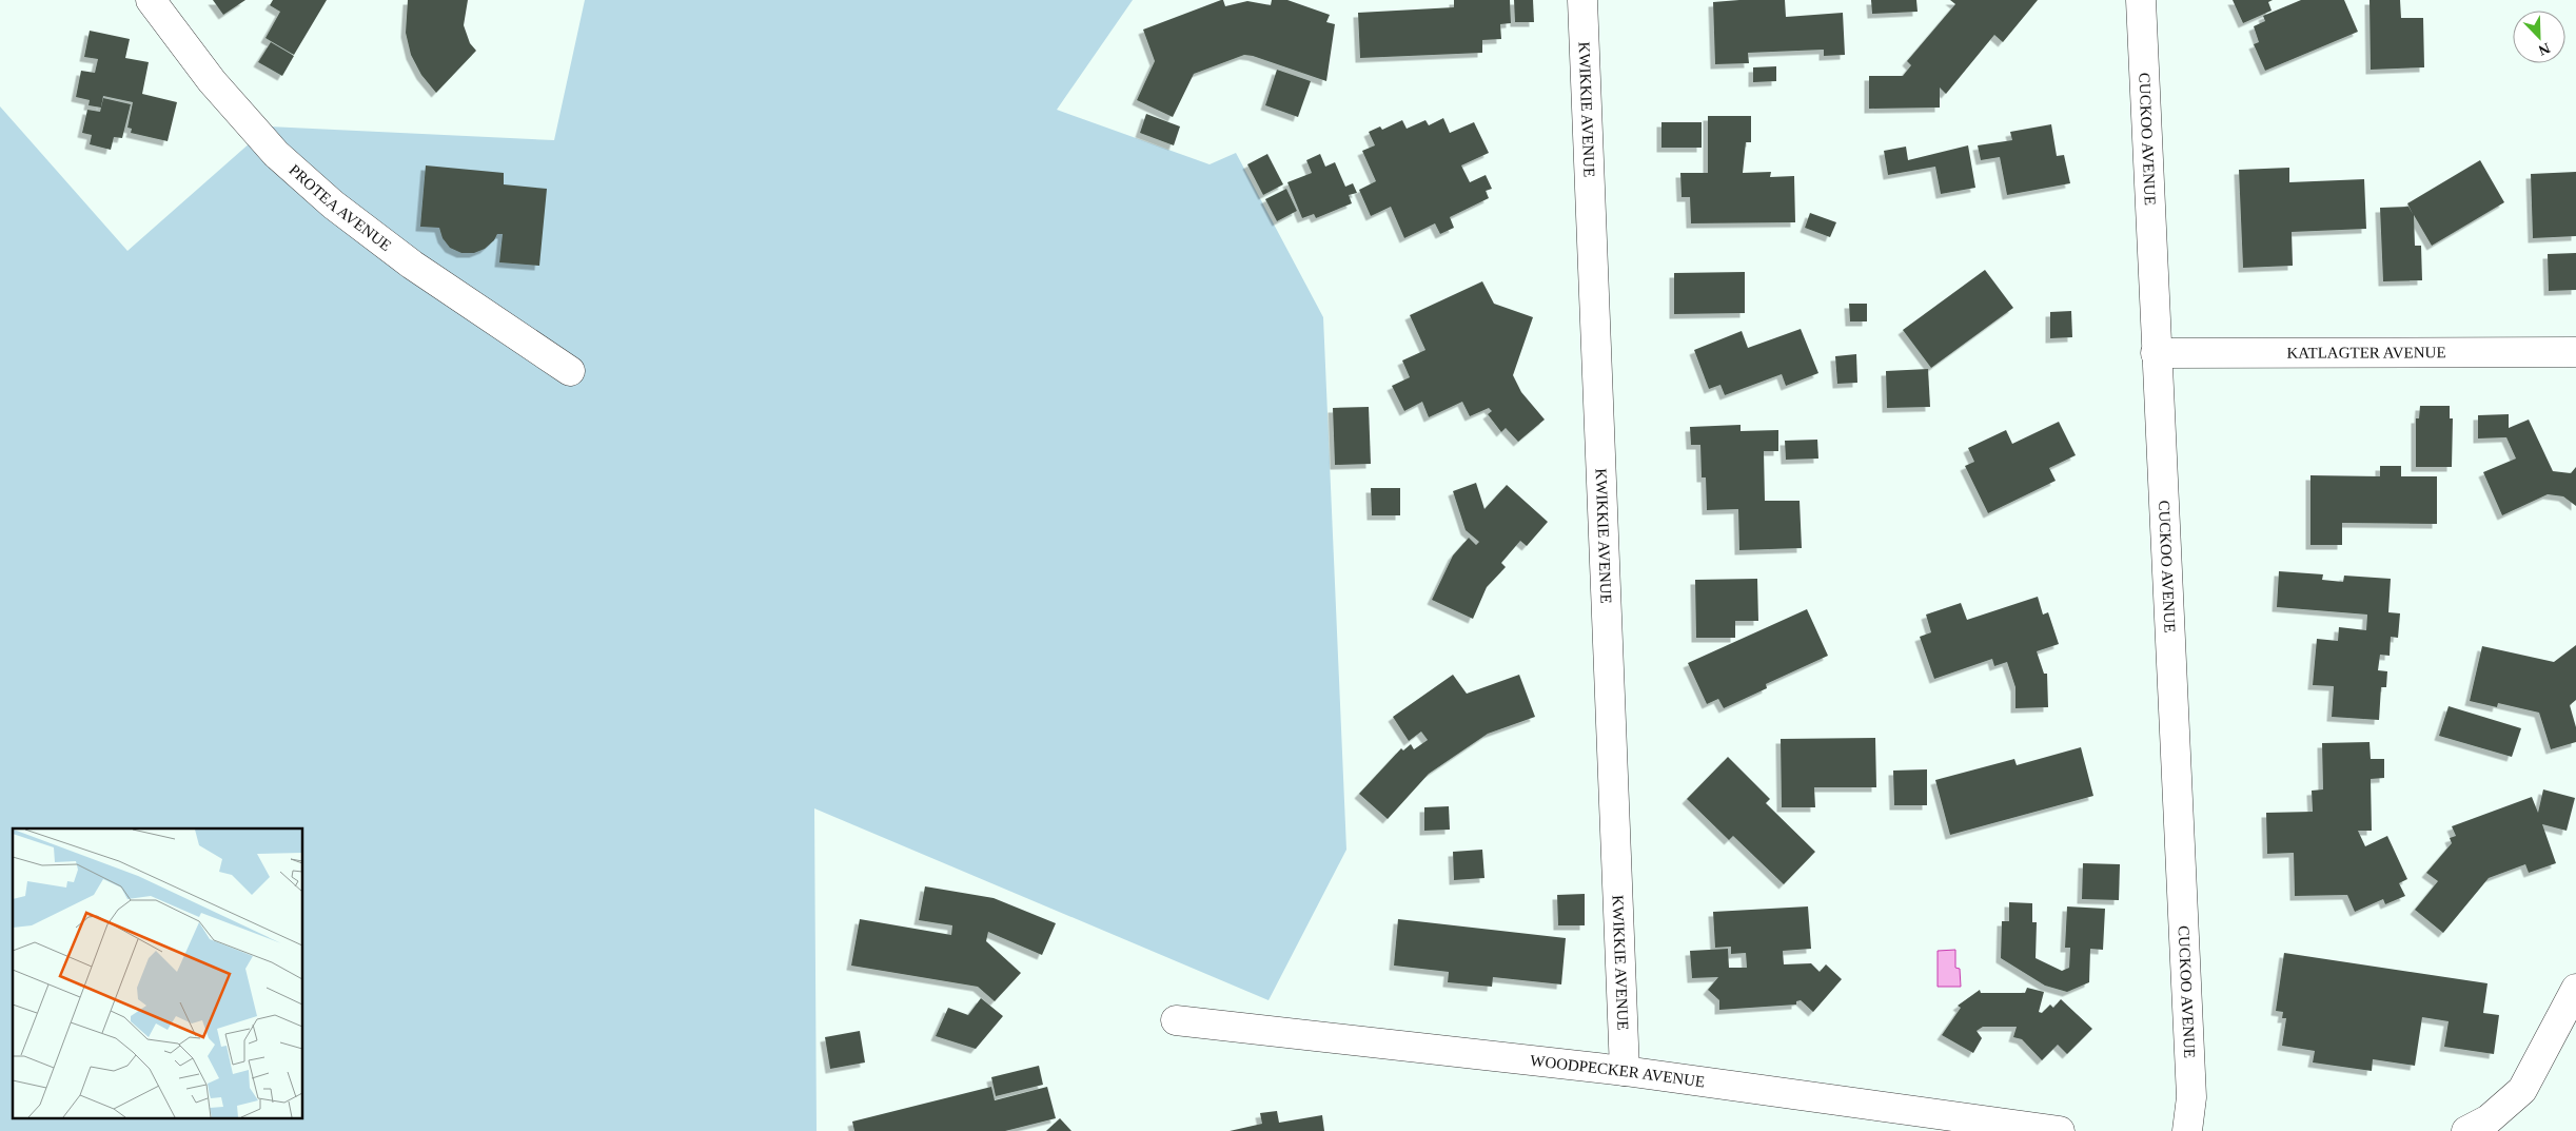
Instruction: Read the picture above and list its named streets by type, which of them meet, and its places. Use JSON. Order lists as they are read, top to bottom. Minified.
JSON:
{"streets":{"street":["KWIKKIE AVENUE","CUCKOO AVENUE","PROTEA AVENUE","KATLAGTER AVENUE","WOODPECKER AVENUE"]},"crossings":[["KWIKKIE AVENUE","WOODPECKER AVENUE"],["CUCKOO AVENUE","KATLAGTER AVENUE"]],"north":"bottom right"}
